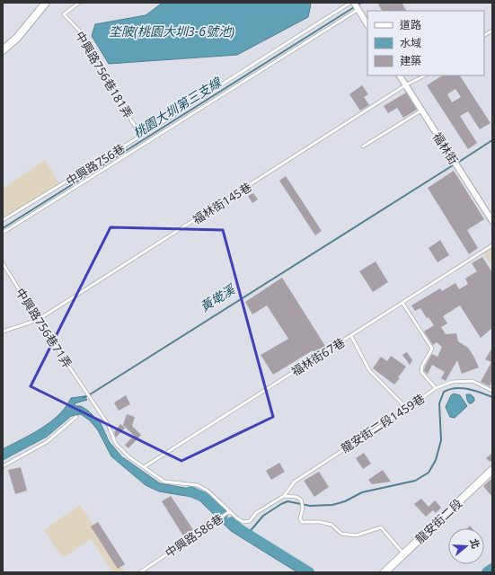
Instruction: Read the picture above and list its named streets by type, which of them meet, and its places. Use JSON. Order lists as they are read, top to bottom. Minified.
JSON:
{"streets":{"street":["福林街","龍安街二段"],"lane":["中興路756巷181弄","中興路756巷","福林街145巷","中興路756巷71弄","福林街67巷","龍安街二段1459巷","中興路586巷"]},"crossings":[["中興路756巷181弄","中興路756巷"],["福林街","福林街145巷"],["福林街145巷","中興路756巷71弄"],["中興路756巷71弄","福林街67巷"],["中興路756巷71弄","龍安街二段1459巷"],["中興路756巷71弄","中興路586巷"]],"water":["坔陂(桃園大圳3-6號池)","桃園大圳第三支線","黃墘溪"],"legend":["道路","水域","建築"],"north":"right"}
